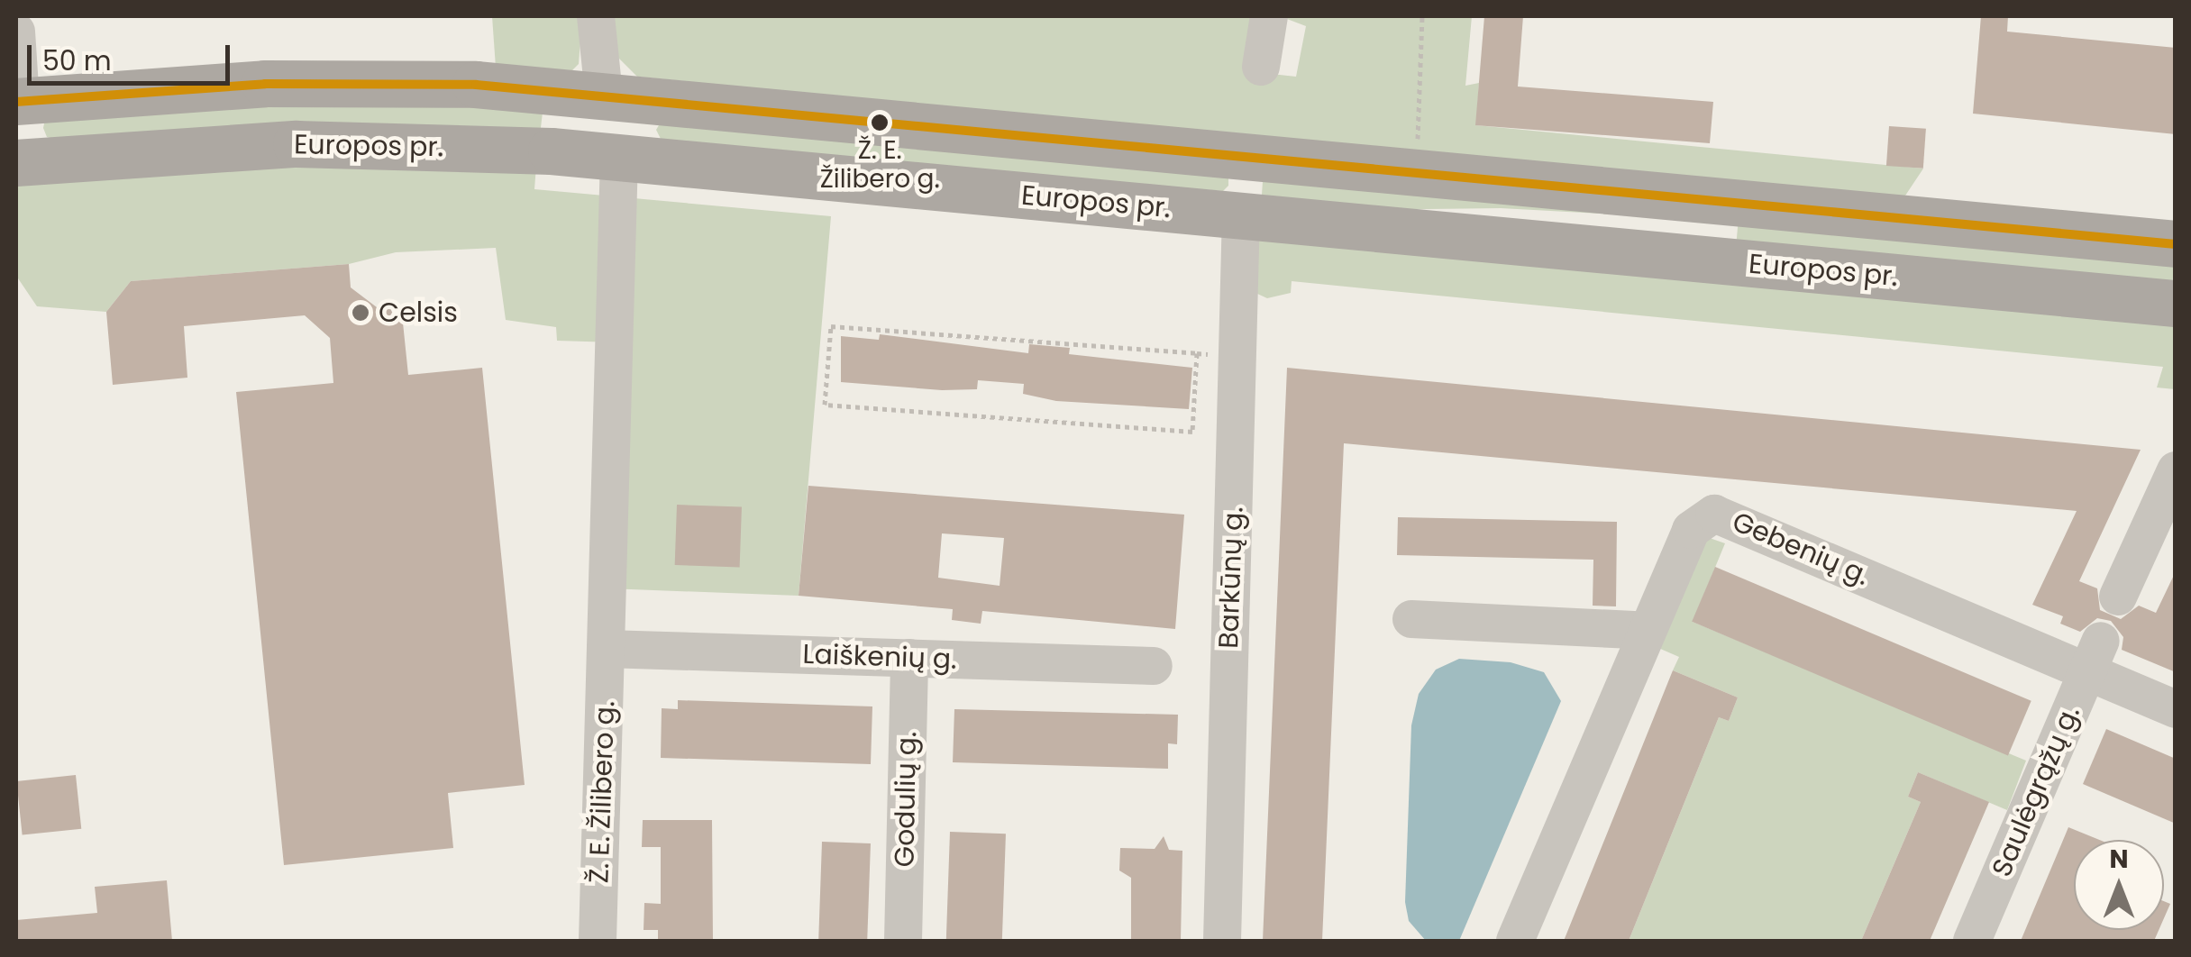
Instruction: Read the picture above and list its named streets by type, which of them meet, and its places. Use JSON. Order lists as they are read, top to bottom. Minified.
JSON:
{"streets":{"main road":["Europos pr."],"street":["Gebenių g.","Barkūnų g.","Laiškenių g.","Saulėgrąžų g.","Ž. E. Žilibero g.","Godulių g."]},"crossings":[["Europos pr.","Barkūnų g."],["Europos pr.","Ž. E. Žilibero g."],["Gebenių g.","Saulėgrąžų g."],["Laiškenių g.","Ž. E. Žilibero g."],["Laiškenių g.","Godulių g."]],"places":["Ž. E. Žilibero g.","Celsis"],"scale_bar":"50 m","north":"top"}
